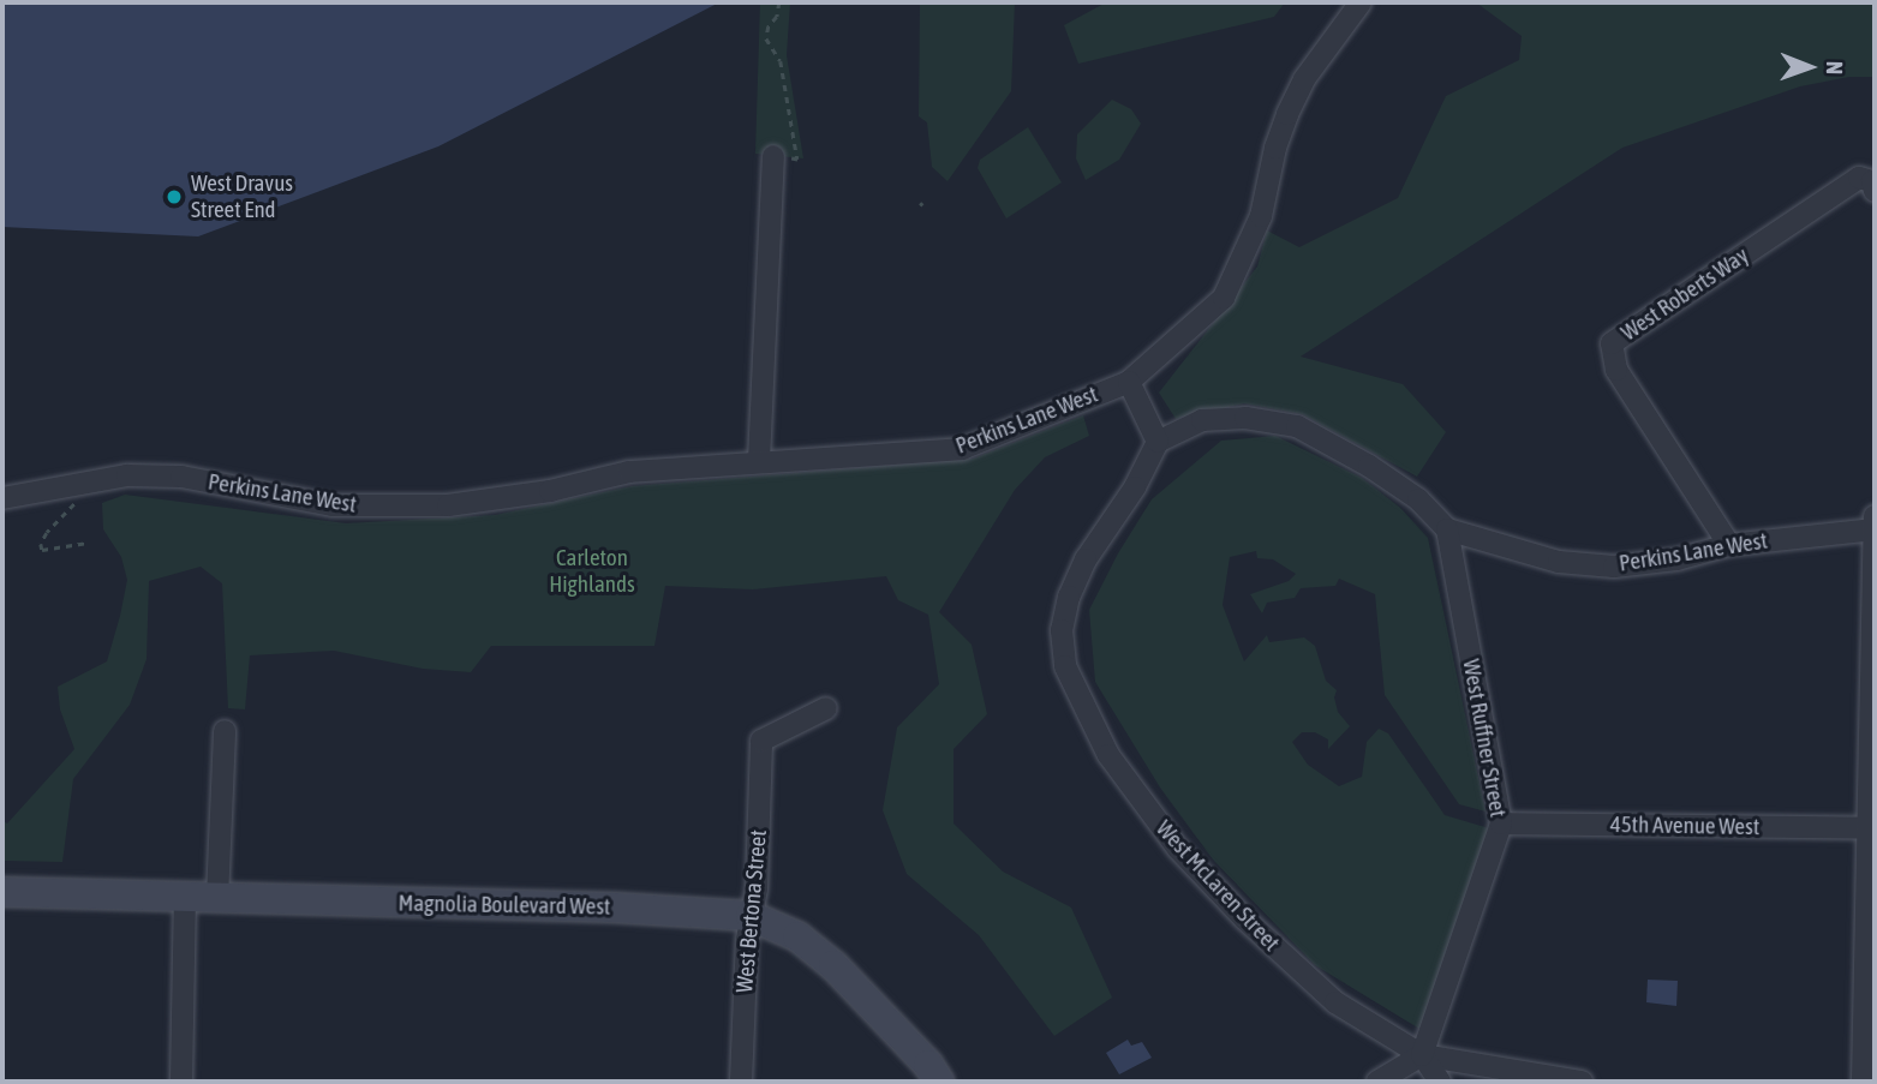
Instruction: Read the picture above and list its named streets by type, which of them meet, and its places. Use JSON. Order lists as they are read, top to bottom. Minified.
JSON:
{"streets":{"street":["West Roberts Way","Perkins Lane West","West Ruffner Street","45th Avenue West","West McLaren Street","Magnolia Boulevard West","West Bertona Street"]},"crossings":[["West Roberts Way","Perkins Lane West"],["Perkins Lane West","West Ruffner Street"],["Perkins Lane West","West McLaren Street"],["West Ruffner Street","45th Avenue West"],["West Ruffner Street","West McLaren Street"],["Magnolia Boulevard West","West Bertona Street"]],"parks":["Carleton Highlands"],"places":["West Dravus Street End"],"north":"right"}
